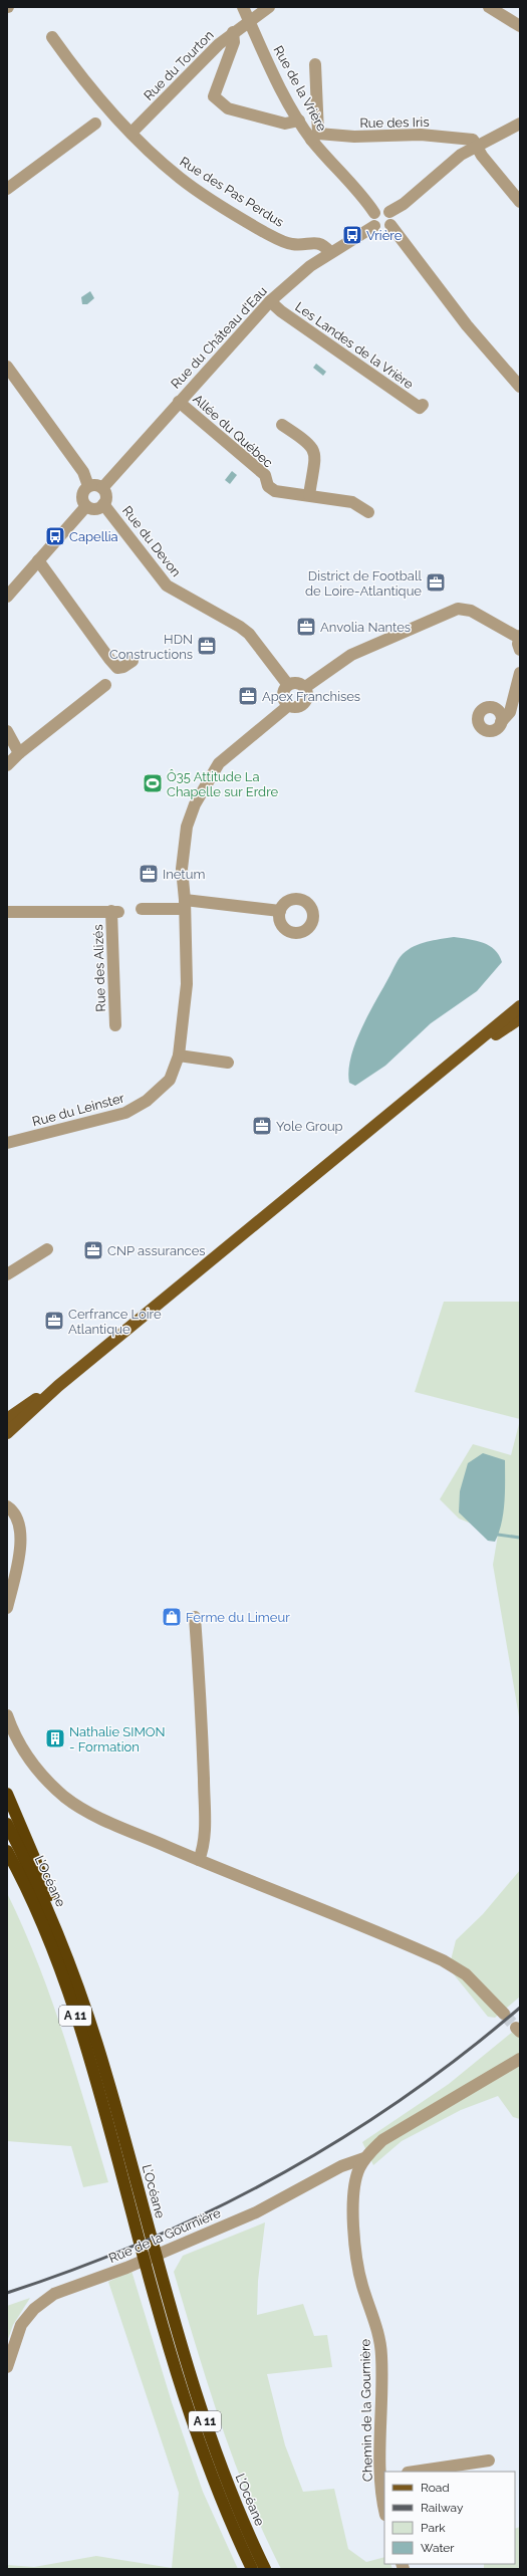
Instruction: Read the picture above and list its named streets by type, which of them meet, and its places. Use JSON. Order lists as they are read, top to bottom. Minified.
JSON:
{"streets":{"highway":["L’Océane","A 11"],"street":["Rue du Tourton","Rue de la Vrière","Rue des Iris","Rue des Pas Perdus","Rue du Château d'Eau","Les Landes de la Vrière","Allée du Québec","Rue du Devon","Rue des Alizés","Rue du Leinster","Rue de la Gournière","Chemin de la Gournière"]},"crossings":[["Rue du Tourton","Rue de la Vrière"],["Rue du Tourton","Rue des Pas Perdus"],["Rue de la Vrière","Rue des Iris"],["Rue de la Vrière","Rue du Château d'Eau"],["Rue des Pas Perdus","Rue du Château d'Eau"],["Rue du Château d'Eau","Les Landes de la Vrière"],["Rue du Château d'Eau","Allée du Québec"],["Rue du Château d'Eau","Rue du Devon"],["Rue du Devon","Rue du Leinster"],["Rue de la Gournière","Chemin de la Gournière"]],"places":{"bus stop":["Vrière","Capellia"],"office":["District de Football de Loire-Atlantique","Anvolia Nantes","HDN Constructions","Apex Franchises","Inetum","Yole Group","CNP assurances","Cerfrance Loire Atlantique"],"sports":["Ô35 Attitude La Chapelle sur Erdre"],"shop":["Ferme du Limeur"],"building":["Nathalie SIMON - Formation"]},"legend":["Road","Railway","Park","Water"]}
